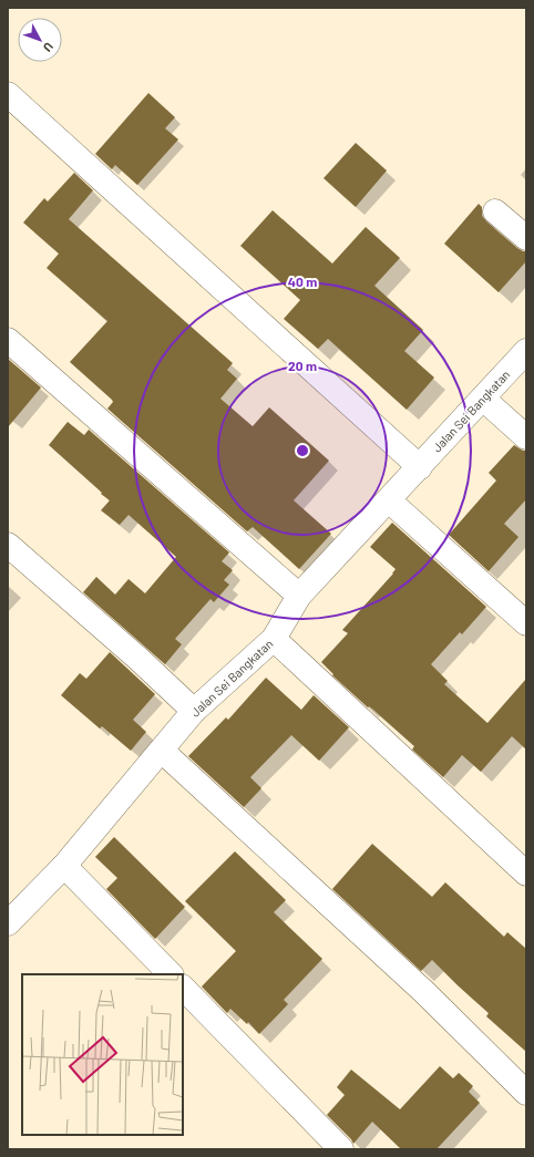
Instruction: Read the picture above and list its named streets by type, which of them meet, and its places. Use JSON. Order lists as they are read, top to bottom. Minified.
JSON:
{"streets":{"street":["Jalan Sei Bangkatan"]},"north":"bottom right","rings":["40 m","20 m"]}
